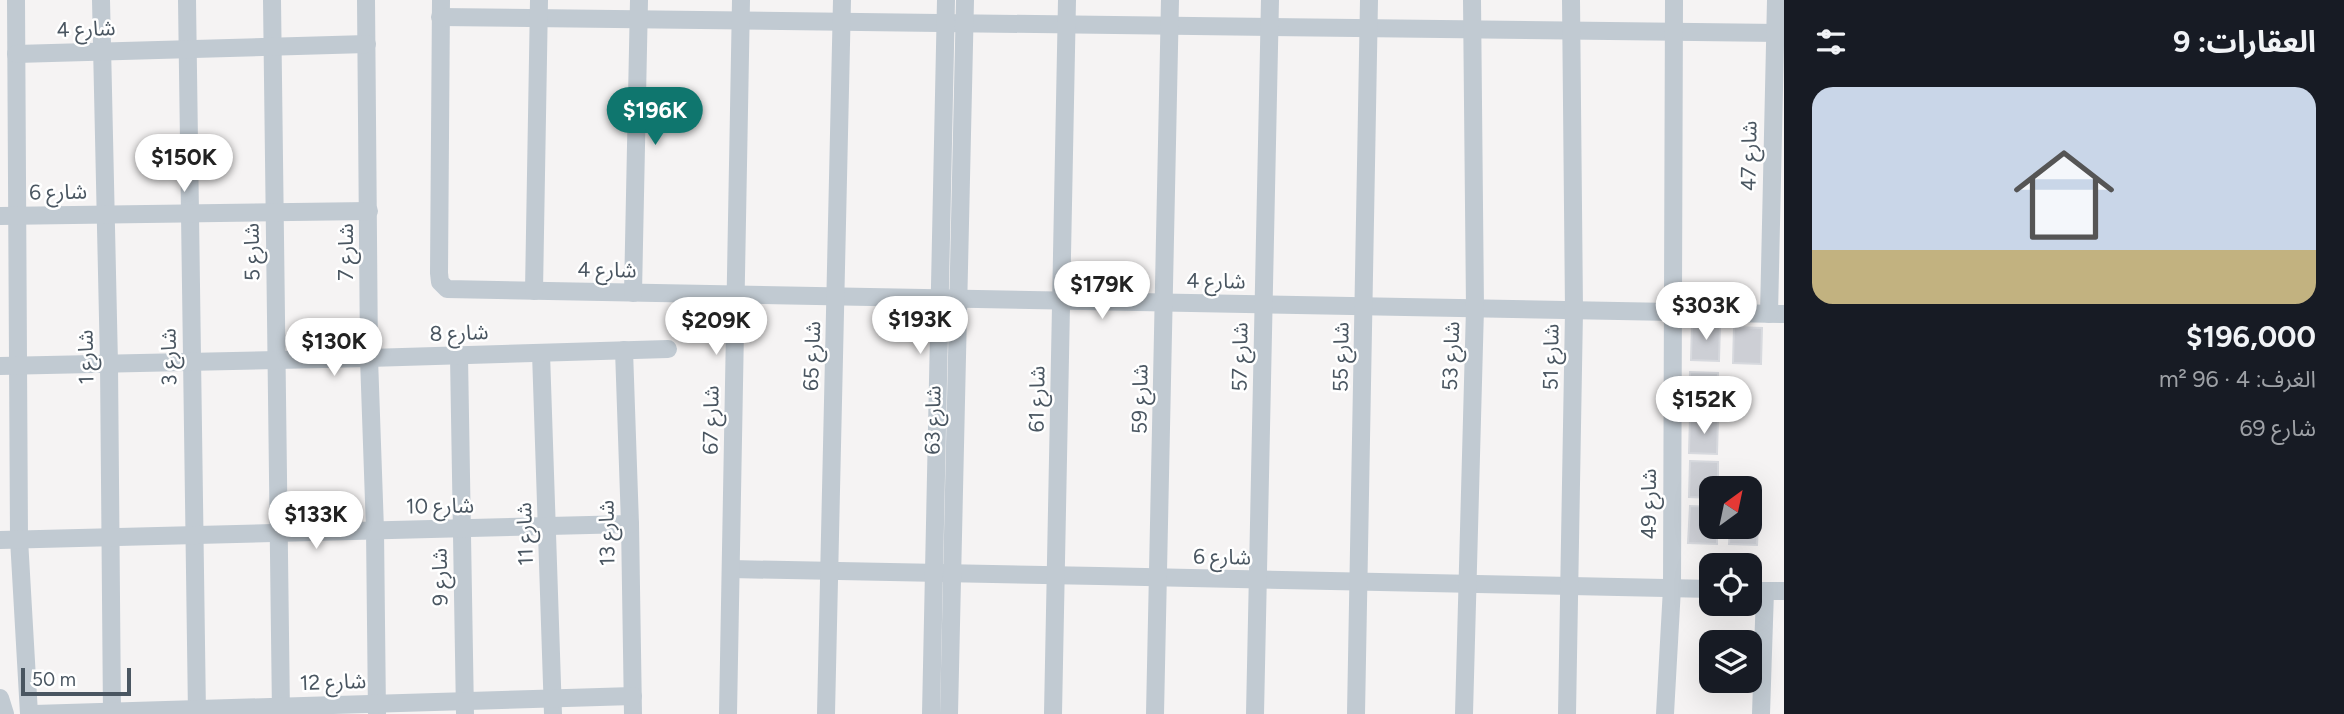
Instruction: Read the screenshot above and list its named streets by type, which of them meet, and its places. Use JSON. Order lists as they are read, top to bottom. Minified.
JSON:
{"streets":{"street":["شارع 4","شارع 47","شارع 6","شارع 5","شارع 7","شارع 8","شارع 65","شارع 53","شارع 1","شارع 3","شارع 57","شارع 55","شارع 51","شارع 61","شارع 59","شارع 67","شارع 63","شارع 49","شارع 10","شارع 13","شارع 11","شارع 9","شارع 12"]},"crossings":[["شارع 4","شارع 47"],["شارع 4","شارع 5"],["شارع 4","شارع 7"],["شارع 4","شارع 65"],["شارع 4","شارع 53"],["شارع 4","شارع 1"],["شارع 4","شارع 3"],["شارع 4","شارع 57"],["شارع 4","شارع 55"],["شارع 4","شارع 51"],["شارع 4","شارع 61"],["شارع 4","شارع 59"],["شارع 4","شارع 67"],["شارع 4","شارع 63"],["شارع 4","شارع 49"],["شارع 6","شارع 5"],["شارع 6","شارع 7"],["شارع 6","شارع 65"],["شارع 6","شارع 53"],["شارع 6","شارع 1"],["شارع 6","شارع 3"],["شارع 6","شارع 57"],["شارع 6","شارع 55"],["شارع 6","شارع 51"],["شارع 6","شارع 61"],["شارع 6","شارع 59"],["شارع 6","شارع 67"],["شارع 6","شارع 63"],["شارع 6","شارع 49"],["شارع 5","شارع 8"],["شارع 5","شارع 10"],["شارع 5","شارع 12"],["شارع 7","شارع 8"],["شارع 7","شارع 10"],["شارع 7","شارع 12"],["شارع 8","شارع 1"],["شارع 8","شارع 3"],["شارع 8","شارع 13"],["شارع 8","شارع 11"],["شارع 8","شارع 9"],["شارع 1","شارع 10"],["شارع 1","شارع 12"],["شارع 3","شارع 10"],["شارع 3","شارع 12"],["شارع 10","شارع 13"],["شارع 10","شارع 11"],["شارع 10","شارع 9"],["شارع 13","شارع 12"],["شارع 11","شارع 12"],["شارع 9","شارع 12"]],"scale_bar":"50 m","north":"top right","page":{"heading":"العقارات: 9","list":[{"name":"$196,000","note":"الغرف: 4 · 96 m² · شارع 69"}],"price":["$196K","$150K","$179K","$303K","$193K","$209K","$130K","$152K","$133K"],"scale":"50 m"}}
